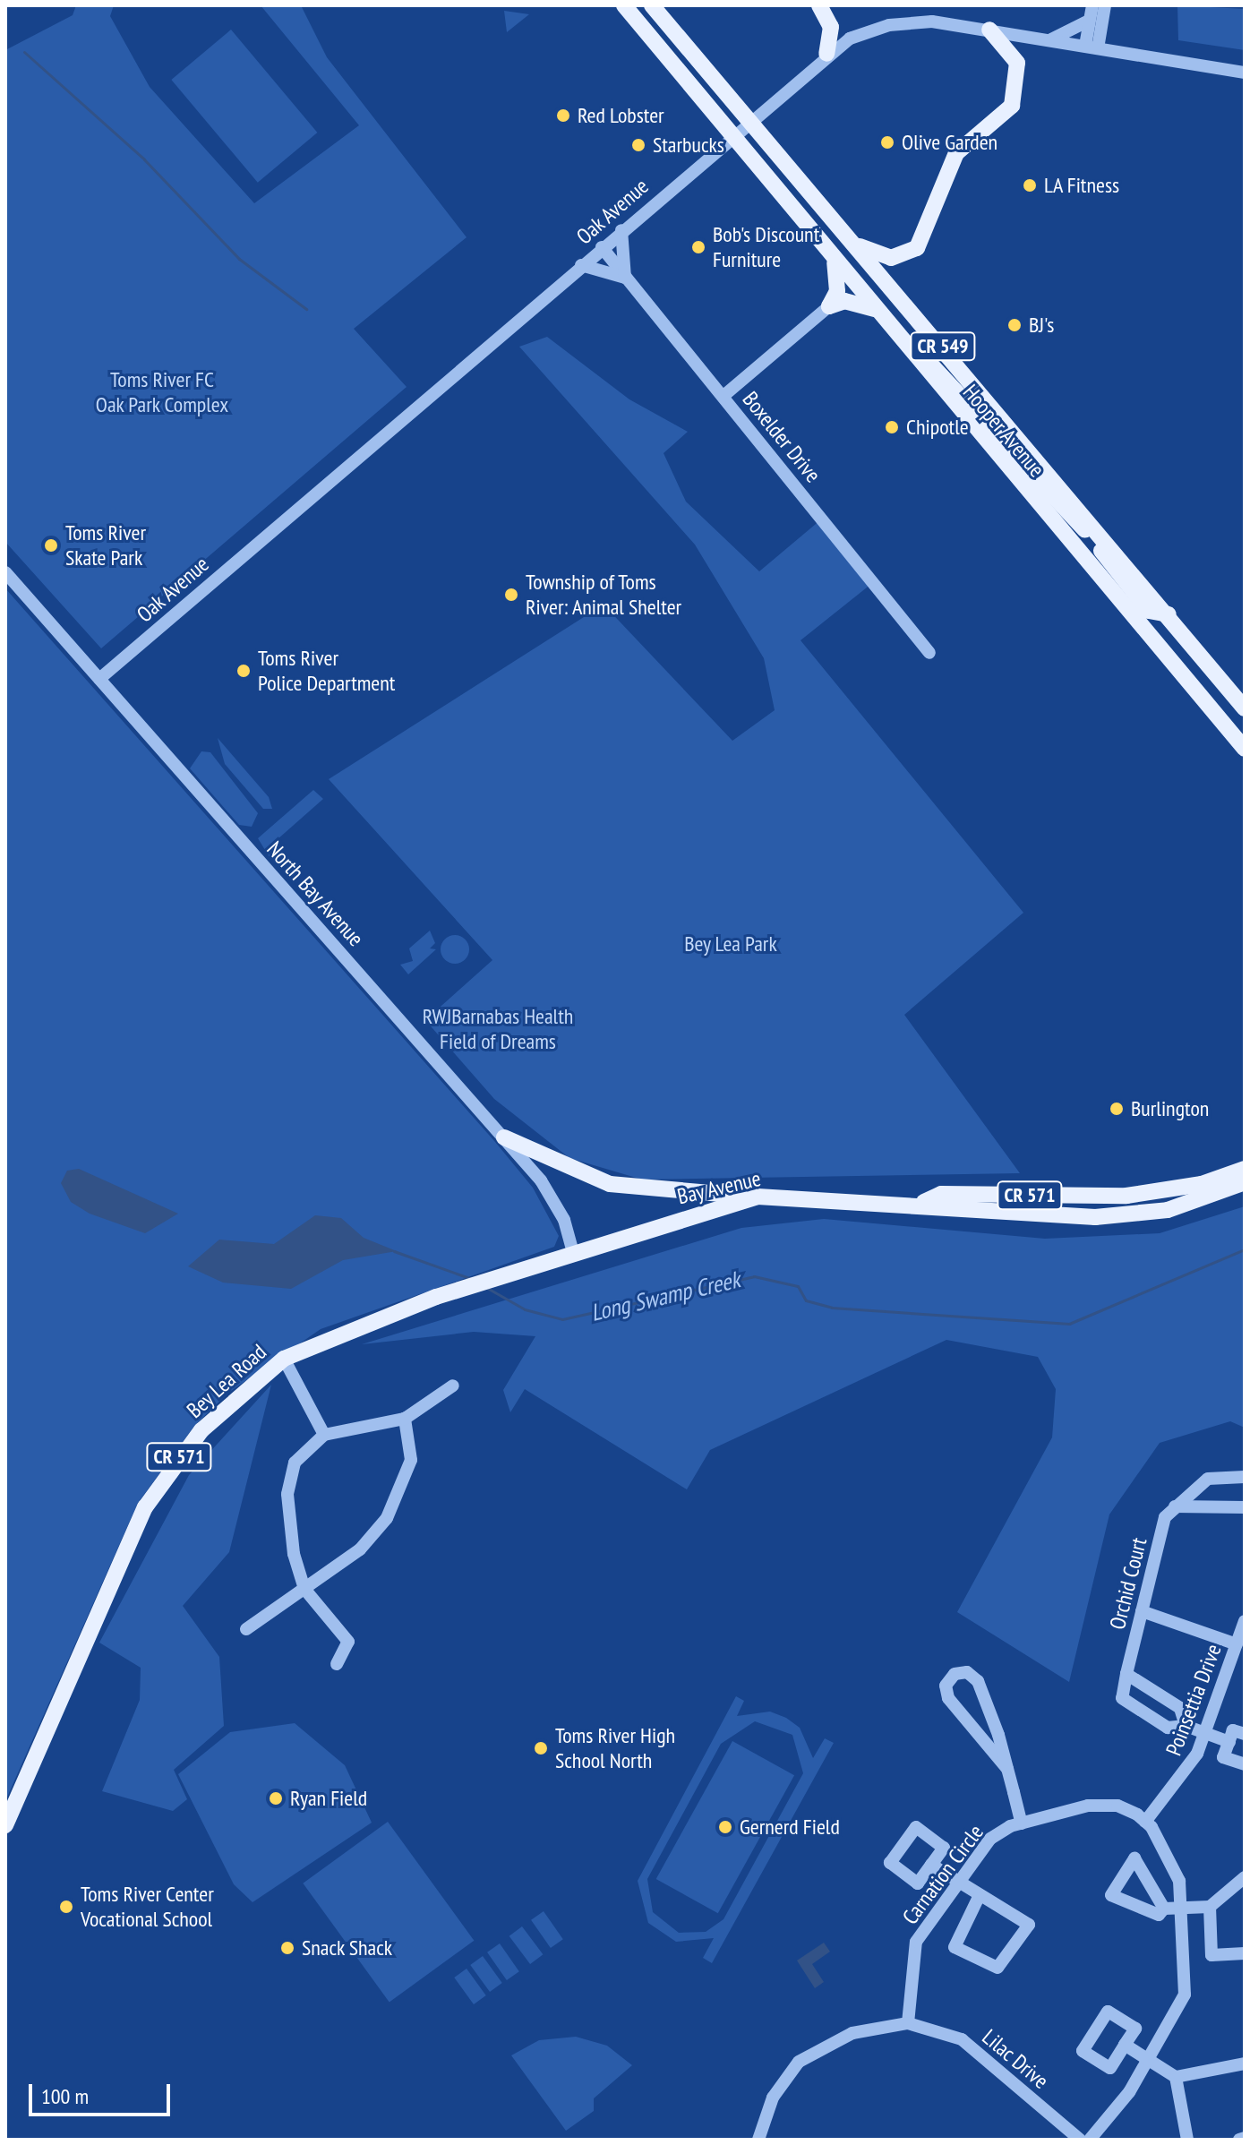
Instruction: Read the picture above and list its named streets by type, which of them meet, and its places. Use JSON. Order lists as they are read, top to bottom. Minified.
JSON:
{"streets":{"main road":["CR 549","Hooper Avenue","Bay Avenue","CR 571","Bey Lea Road"],"street":["Oak Avenue","Boxelder Drive","North Bay Avenue","Orchid Court","Poinsettia Drive","Carnation Circle","Lilac Drive"]},"crossings":[["Oak Avenue","Hooper Avenue"],["Oak Avenue","Boxelder Drive"],["Oak Avenue","North Bay Avenue"],["North Bay Avenue","Bay Avenue"],["North Bay Avenue","Bey Lea Road"],["Bay Avenue","Bey Lea Road"],["Orchid Court","Poinsettia Drive"],["Poinsettia Drive","Carnation Circle"],["Carnation Circle","Lilac Drive"]],"water":["Long Swamp Creek"],"parks":["Toms River FC Oak Park Complex","Bey Lea Park","RWJBarnabas Health Field of Dreams"],"places":["Red Lobster","Olive Garden","Starbucks","LA Fitness","Bob's Discount Furniture","BJ's","Chipotle","Toms River Skate Park","Township of Toms River: Animal Shelter","Toms River Police Department","Burlington","Toms River High School North","Ryan Field","Gernerd Field","Toms River Center Vocational School","Snack Shack"],"scale_bar":"100 m"}
